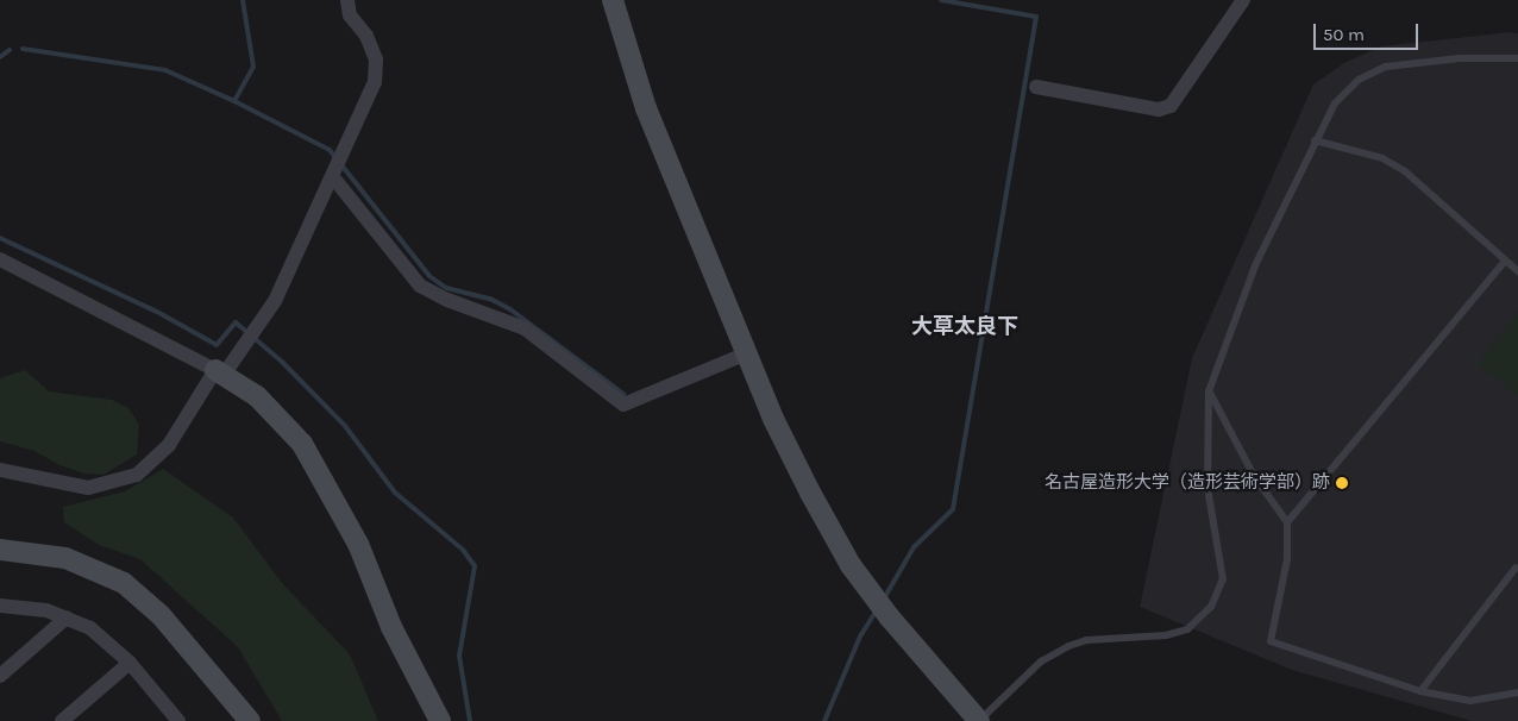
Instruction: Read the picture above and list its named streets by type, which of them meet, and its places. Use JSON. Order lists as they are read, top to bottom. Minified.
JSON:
{"districts":["大草太良下"],"places":["名古屋造形大学（造形芸術学部）跡"],"scale_bar":"50 m"}
